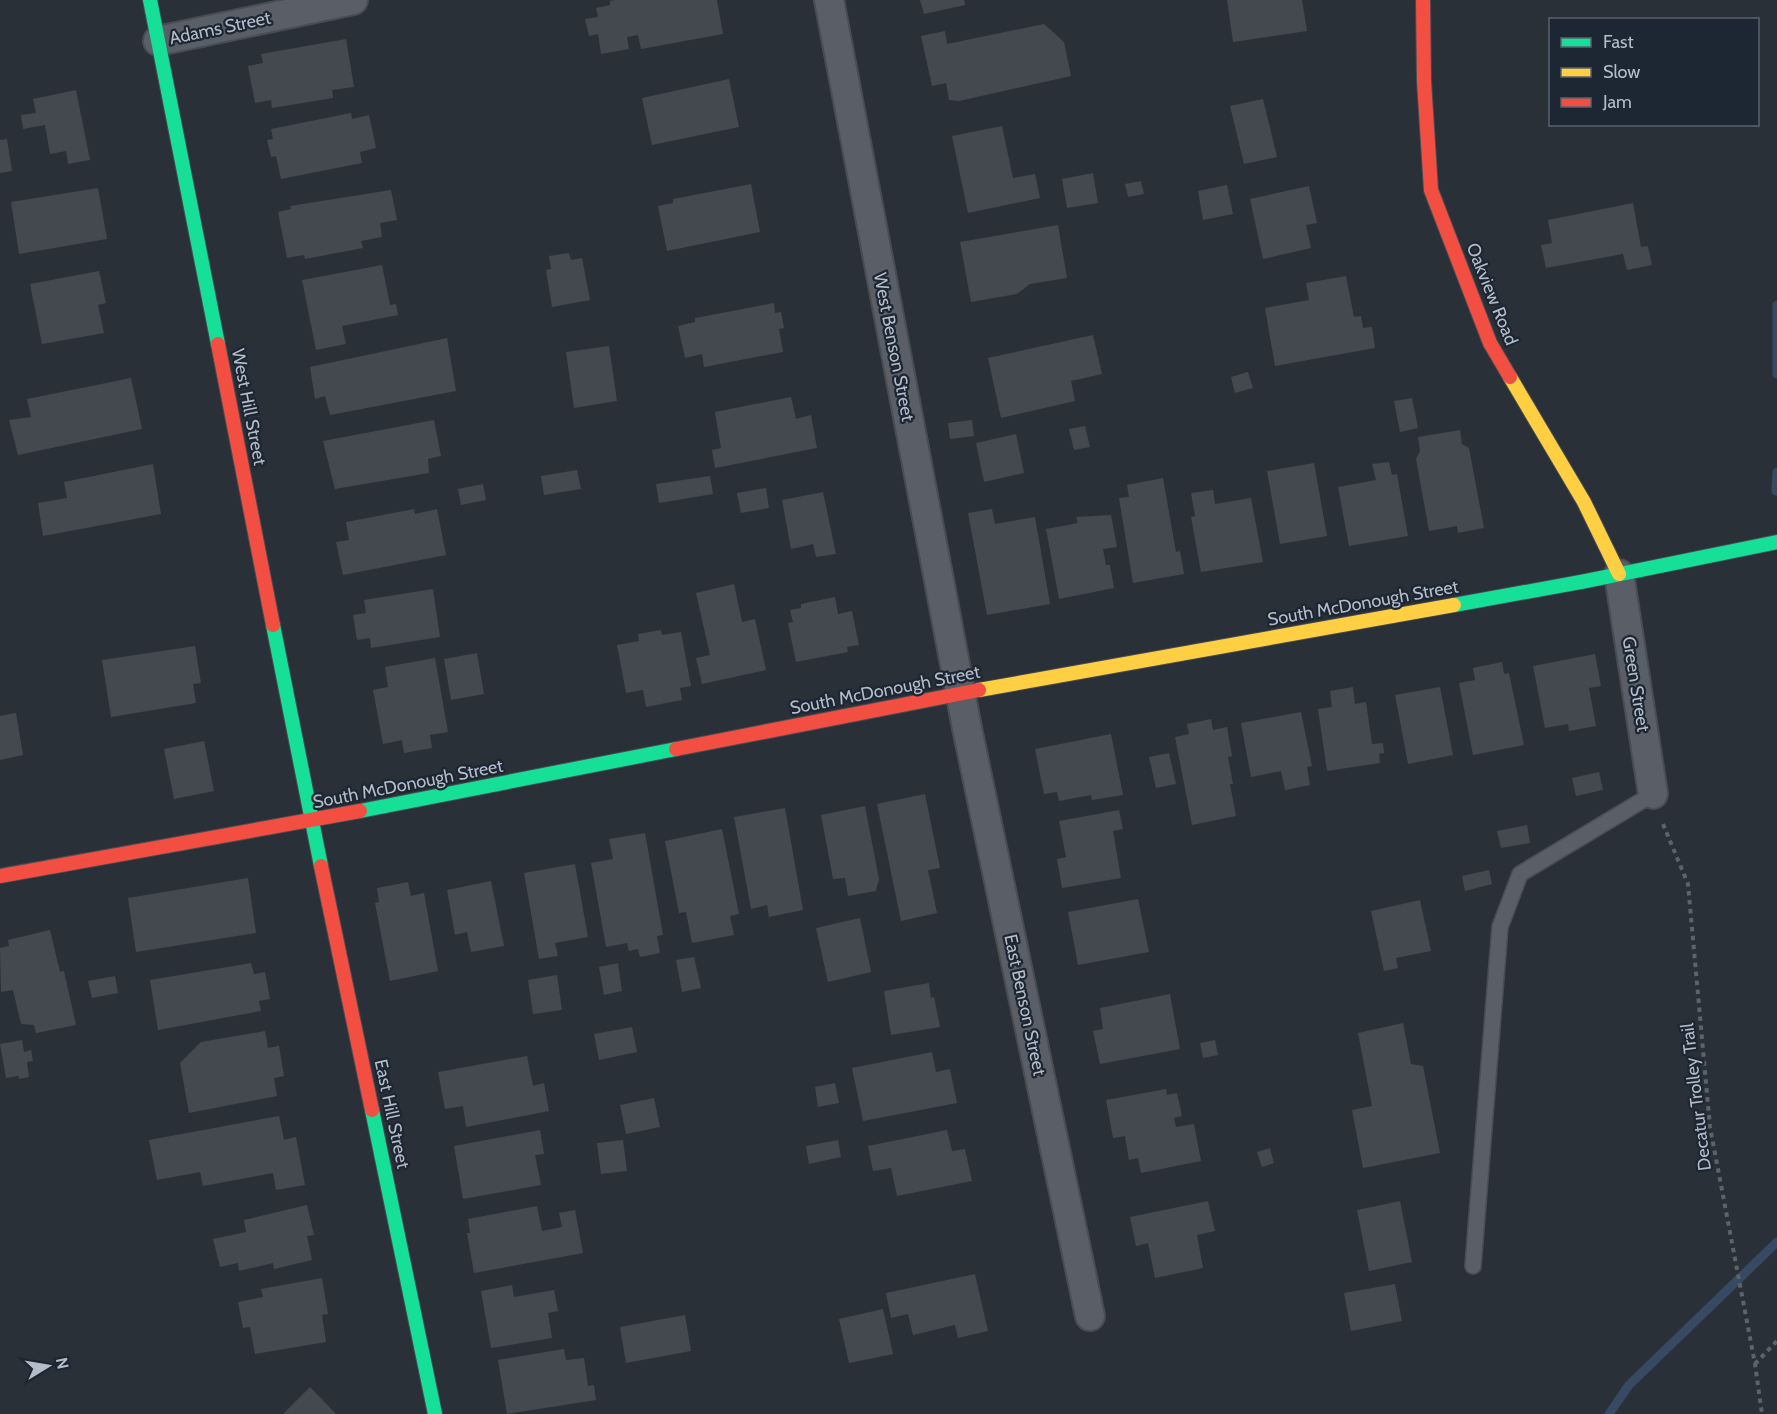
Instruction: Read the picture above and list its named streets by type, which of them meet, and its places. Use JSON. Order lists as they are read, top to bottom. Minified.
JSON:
{"streets":{"street":["Adams Street","Oakview Road","West Benson Street","West Hill Street","South McDonough Street","Green Street","East Benson Street","East Hill Street"],"path":["Decatur Trolley Trail"]},"crossings":[["Adams Street","West Hill Street"],["Oakview Road","South McDonough Street"],["Oakview Road","Green Street"],["West Benson Street","South McDonough Street"],["West Benson Street","East Benson Street"],["West Hill Street","South McDonough Street"],["West Hill Street","East Hill Street"],["South McDonough Street","Green Street"],["South McDonough Street","East Benson Street"],["South McDonough Street","East Hill Street"],["Green Street","Decatur Trolley Trail"]],"legend":["Fast","Slow","Jam"],"north":"right"}
